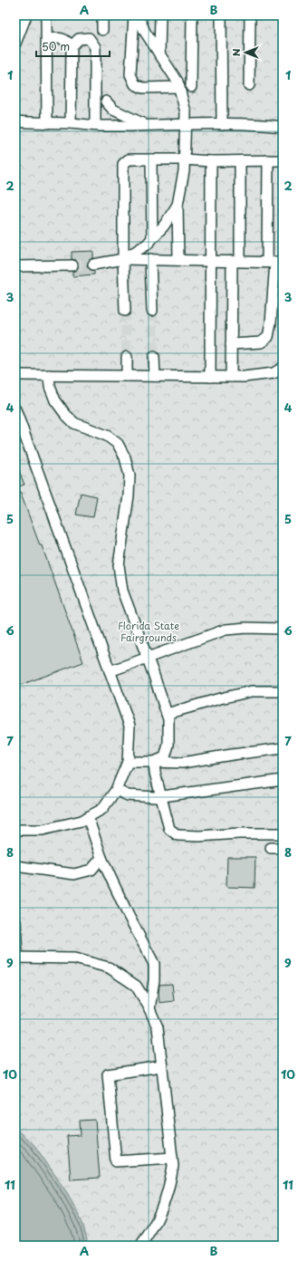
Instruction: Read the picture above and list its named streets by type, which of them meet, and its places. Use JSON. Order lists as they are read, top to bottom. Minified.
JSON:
{"parks":["Florida State Fairgrounds"],"scale_bar":"50 m","north":"left","grid":{"columns":["A","B"],"rows":["1","2","3","4","5","6","7","8","9","10","11"]}}
